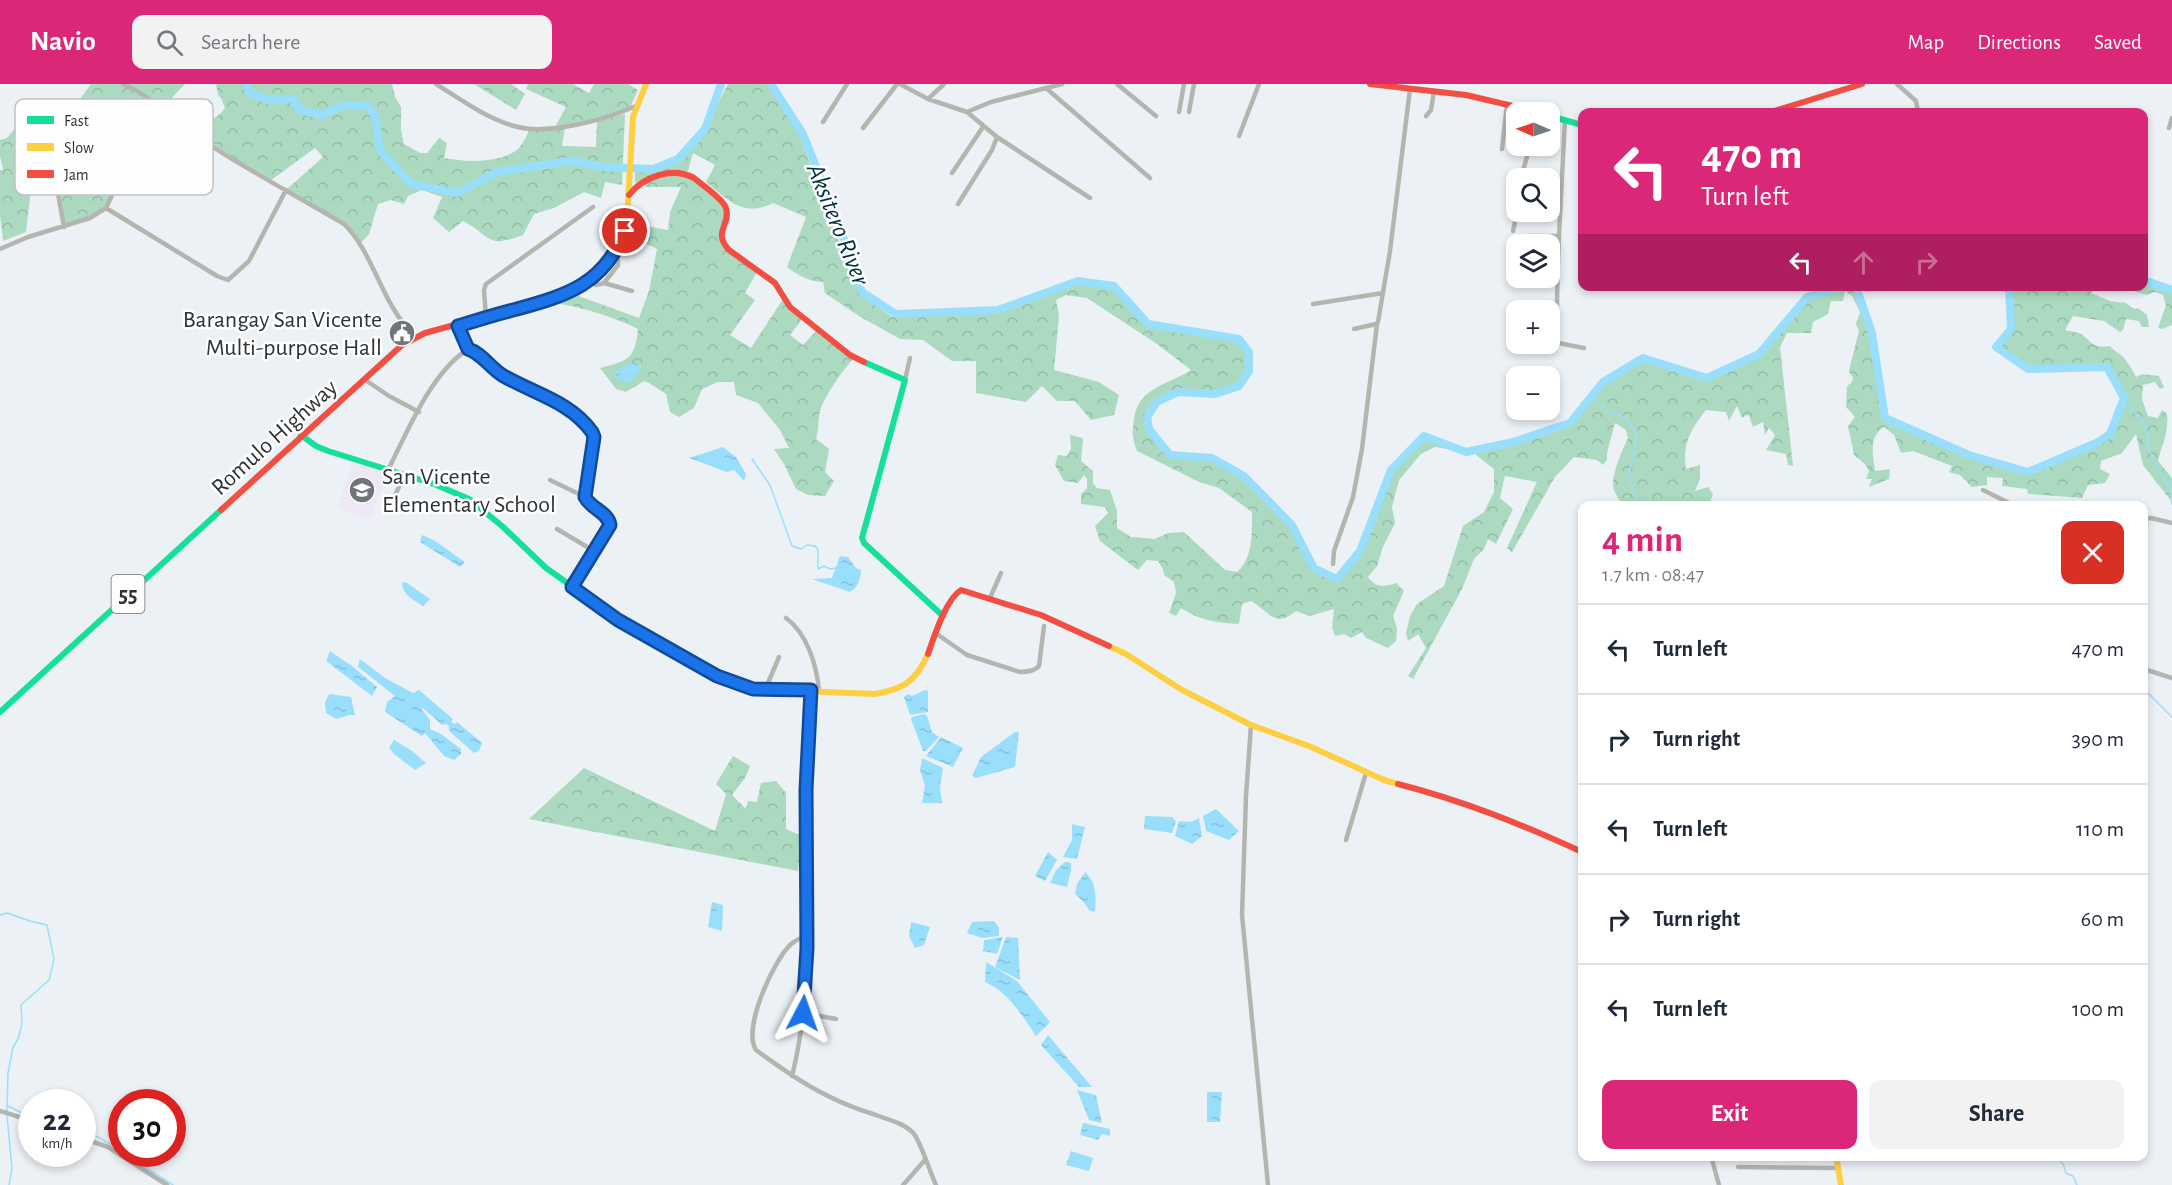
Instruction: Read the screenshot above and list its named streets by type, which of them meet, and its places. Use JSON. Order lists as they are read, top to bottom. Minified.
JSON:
{"streets":{"main road":["Romulo Highway","55"]},"water":["Aksitero River"],"places":{"public building":["Barangay San Vicente Multi-purpose Hall"],"school or university":["San Vicente Elementary School"]},"legend":["Fast","Slow","Jam"],"north":"left","page":{"header":"Navio","search":"Search here","nav":["Map","Directions","Saved"],"map_buttons":["+","−"],"turn":["470 m","Turn left"],"heading":["4 min","1.7 km · 08:47"],"list":[{"name":"Turn left","value":"470 m"},{"name":"Turn right","value":"390 m"},{"name":"Turn left","value":"110 m"},{"name":"Turn right","value":"60 m"},{"name":"Turn left","value":"100 m"}],"buttons":["Exit","Share"],"speed":"22 km/h","limit":"30"}}
